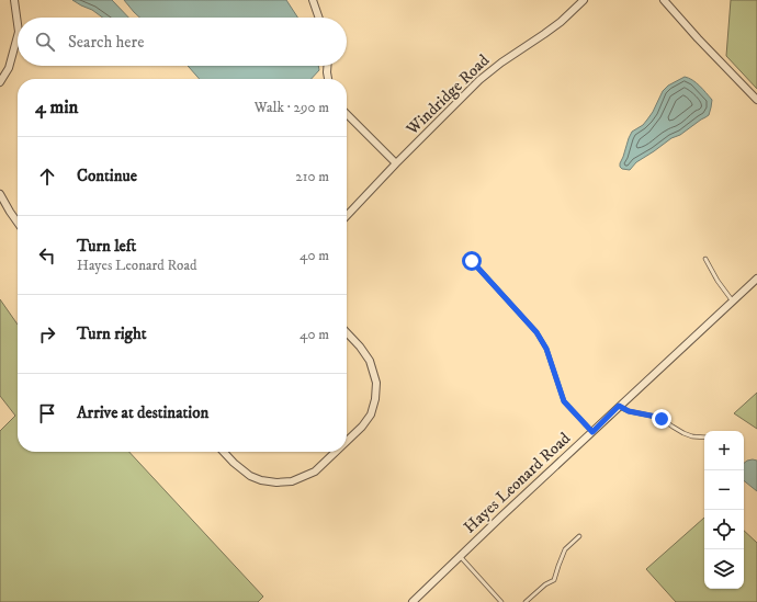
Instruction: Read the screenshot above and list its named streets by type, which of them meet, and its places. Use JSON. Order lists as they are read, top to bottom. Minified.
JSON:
{"streets":{"street":["Windridge Road","Hayes Leonard Road"]},"page":{"search":"Search here","heading":["4 min","Walk · 290 m"],"list":[["Continue","210 m"],["Turn left","Hayes Leonard Road","40 m"],["Turn right","40 m"],"Arrive at destination"],"map_buttons":["+","−"]}}
